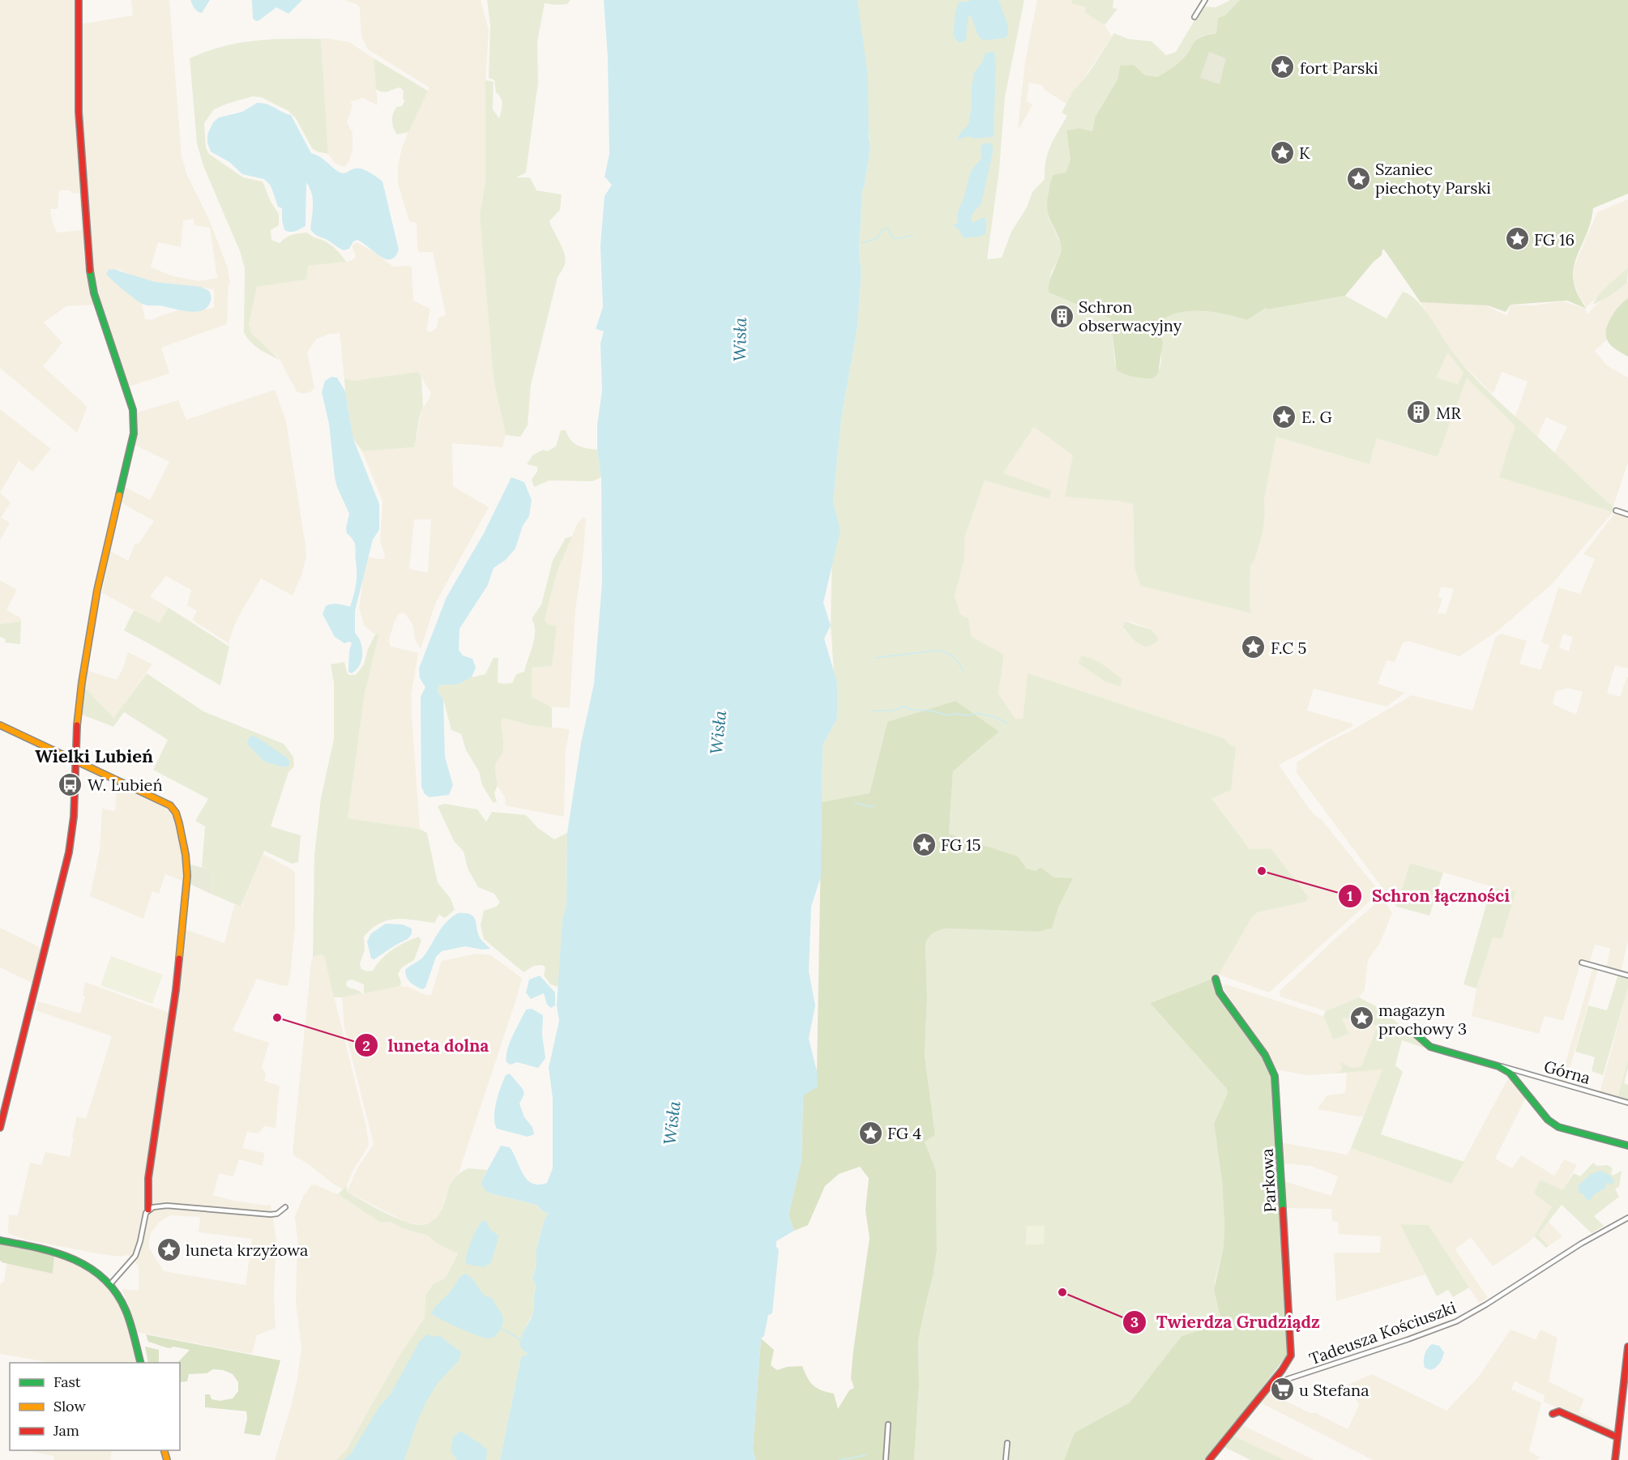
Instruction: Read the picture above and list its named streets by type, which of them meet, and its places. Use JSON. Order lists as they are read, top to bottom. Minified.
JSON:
{"streets":{"street":["Górna","Parkowa","Tadeusza Kościuszki"]},"crossings":[["Parkowa","Tadeusza Kościuszki"]],"districts":["Wielki Lubień"],"water":["Wisła"],"places":{"place":["fort Parski","K","Szaniec piechoty Parski","FG 16","E. G","F.C 5","FG 15","magazyn prochowy 3","FG 4","luneta krzyżowa"],"building":["Schron obserwacyjny","MR"],"bus stop":["W. Lubień"],"other":["Schron łączności","luneta dolna","Twierdza Grudziądz"],"supermarket":["u Stefana"]},"legend":["Fast","Slow","Jam"]}
